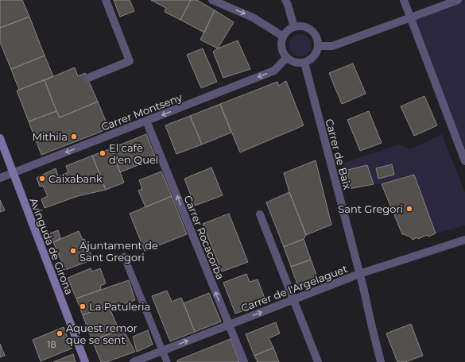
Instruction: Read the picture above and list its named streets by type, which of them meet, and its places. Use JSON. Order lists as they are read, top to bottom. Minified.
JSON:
{"streets":{"main road":["Avinguda de Girona"],"street":["Carrer Montseny","Carrer de Baix","Carrer Rocacorba","Carrer de l'Argelaguet"]},"crossings":[["Carrer Montseny","Carrer de Baix"],["Carrer Montseny","Carrer Rocacorba"],["Carrer Montseny","Avinguda de Girona"],["Carrer de Baix","Carrer de l'Argelaguet"],["Carrer Rocacorba","Carrer de l'Argelaguet"]],"one_way":["Carrer Montseny","Carrer de l'Argelaguet"],"places":["Mithila","El cafè d'en Quel","Caixabank","Sant Gregori","Ajuntament de Sant Gregori","La Patuleria","Aquest remor que se sent"],"house_numbers":["18"]}
